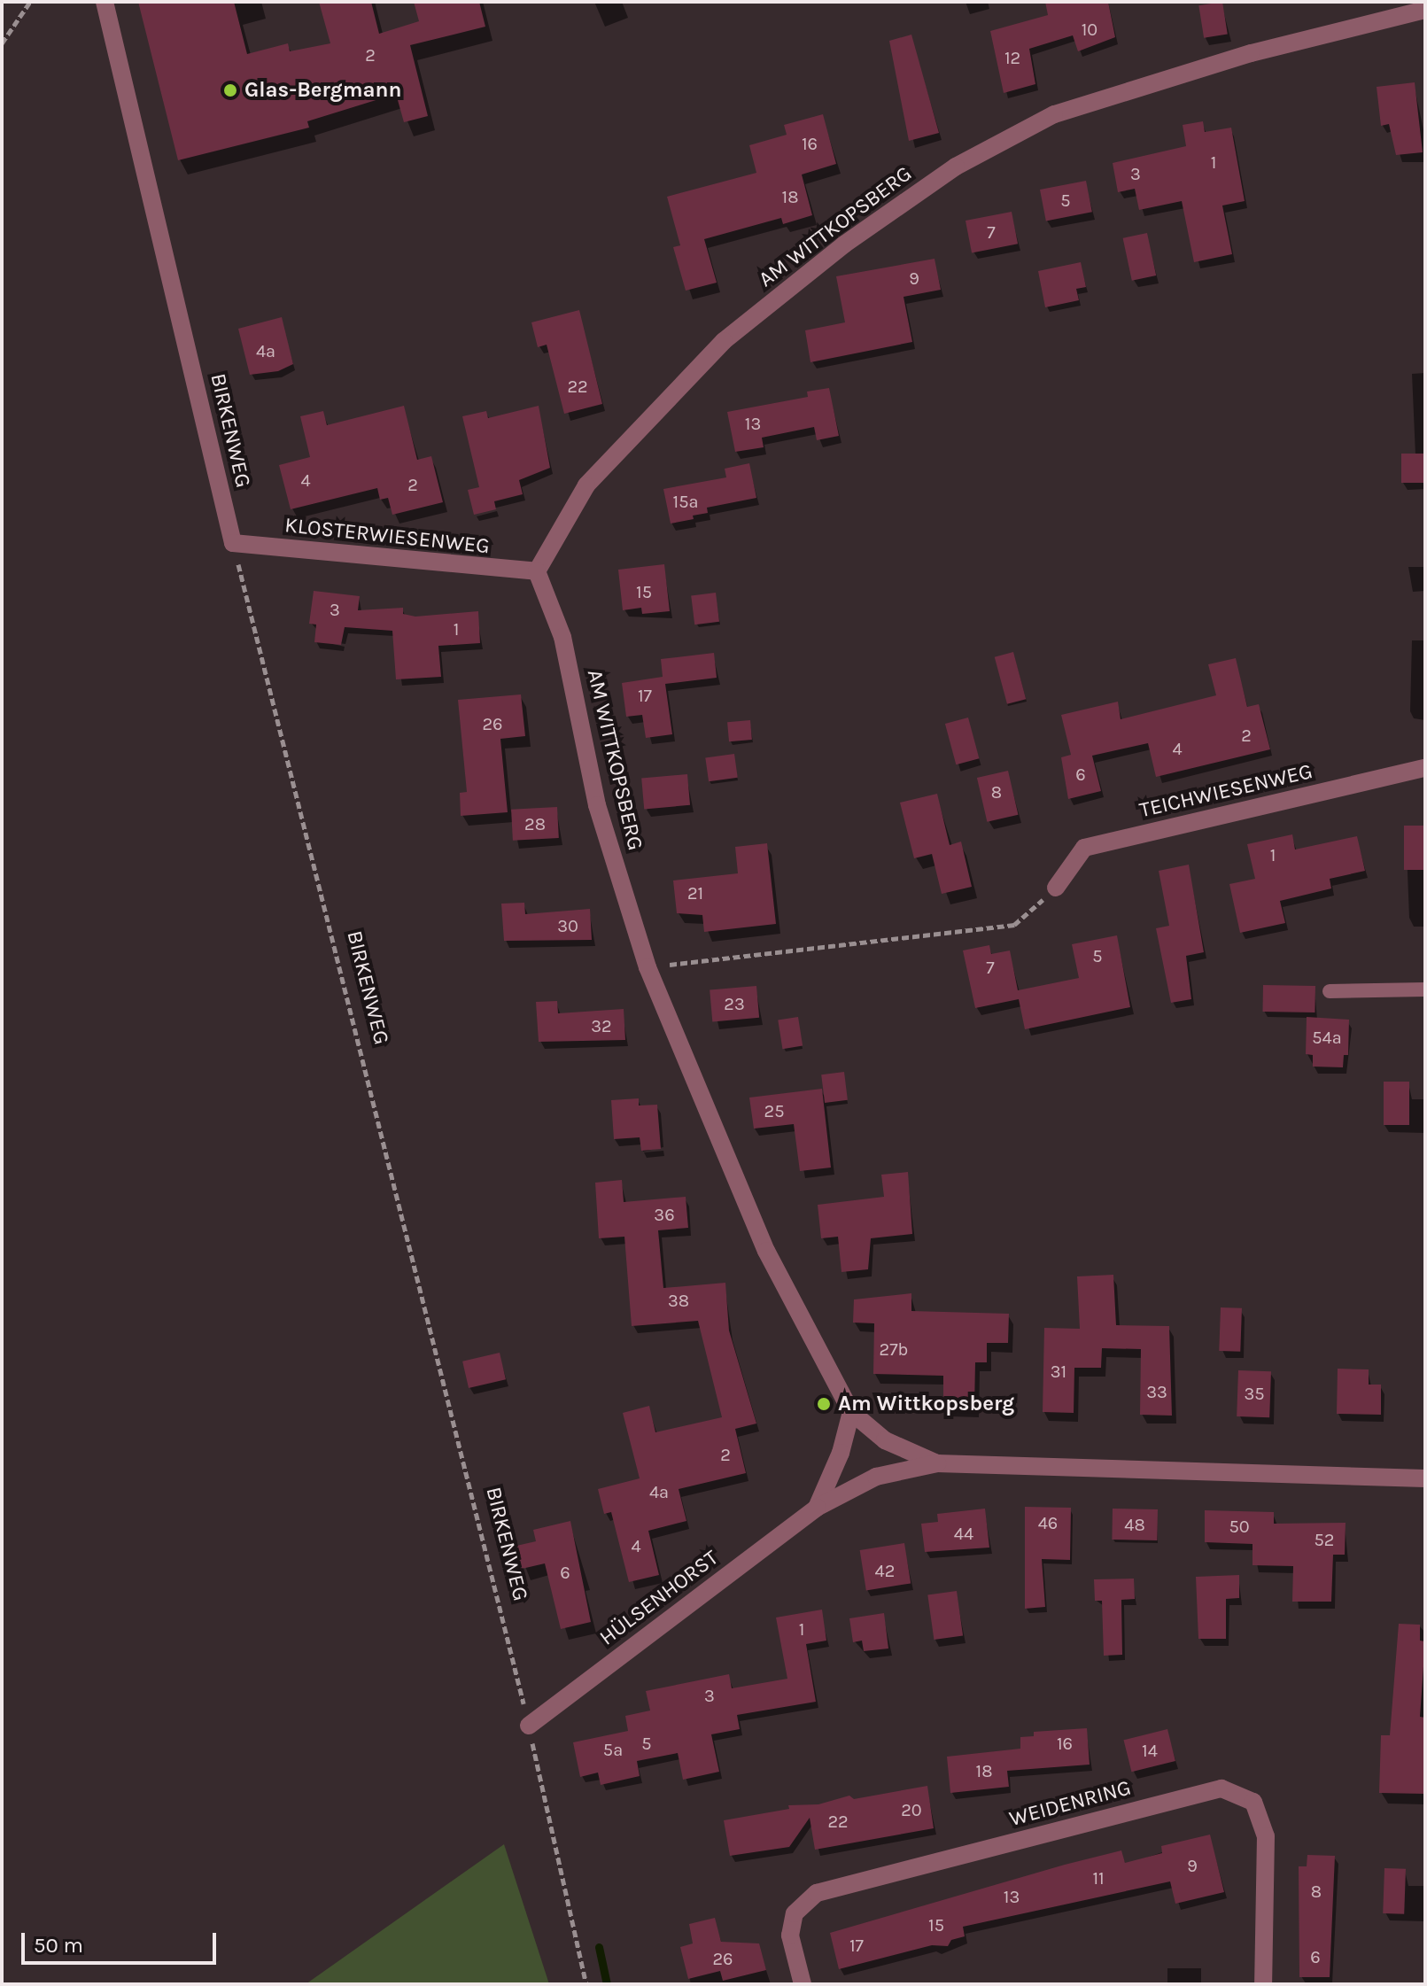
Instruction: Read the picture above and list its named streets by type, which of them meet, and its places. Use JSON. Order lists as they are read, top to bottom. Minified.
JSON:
{"streets":{"street":["AM WITTKOPSBERG","BIRKENWEG","KLOSTERWIESENWEG","TEICHWIESENWEG","HÜLSENHORST","WEIDENRING"]},"crossings":[["AM WITTKOPSBERG","KLOSTERWIESENWEG"],["AM WITTKOPSBERG","HÜLSENHORST"],["BIRKENWEG","KLOSTERWIESENWEG"],["BIRKENWEG","HÜLSENHORST"]],"places":["Glas-Bergmann","Am Wittkopsberg"],"house_numbers":["10","2","12","16","1","3","18","5","7","9","4a","22","13","4","2","15a","15","3","1","17","26","2","4","6","8","28","1","21","30","5","7","23","32","54a","25","36","38","27b","31","33","35","2","4a","46","48","50","44","52","4","42","6","1","3","5","16","5a","14","18","20","22","9","11","8","13","15","17","6","26"],"scale_bar":"50 m"}
